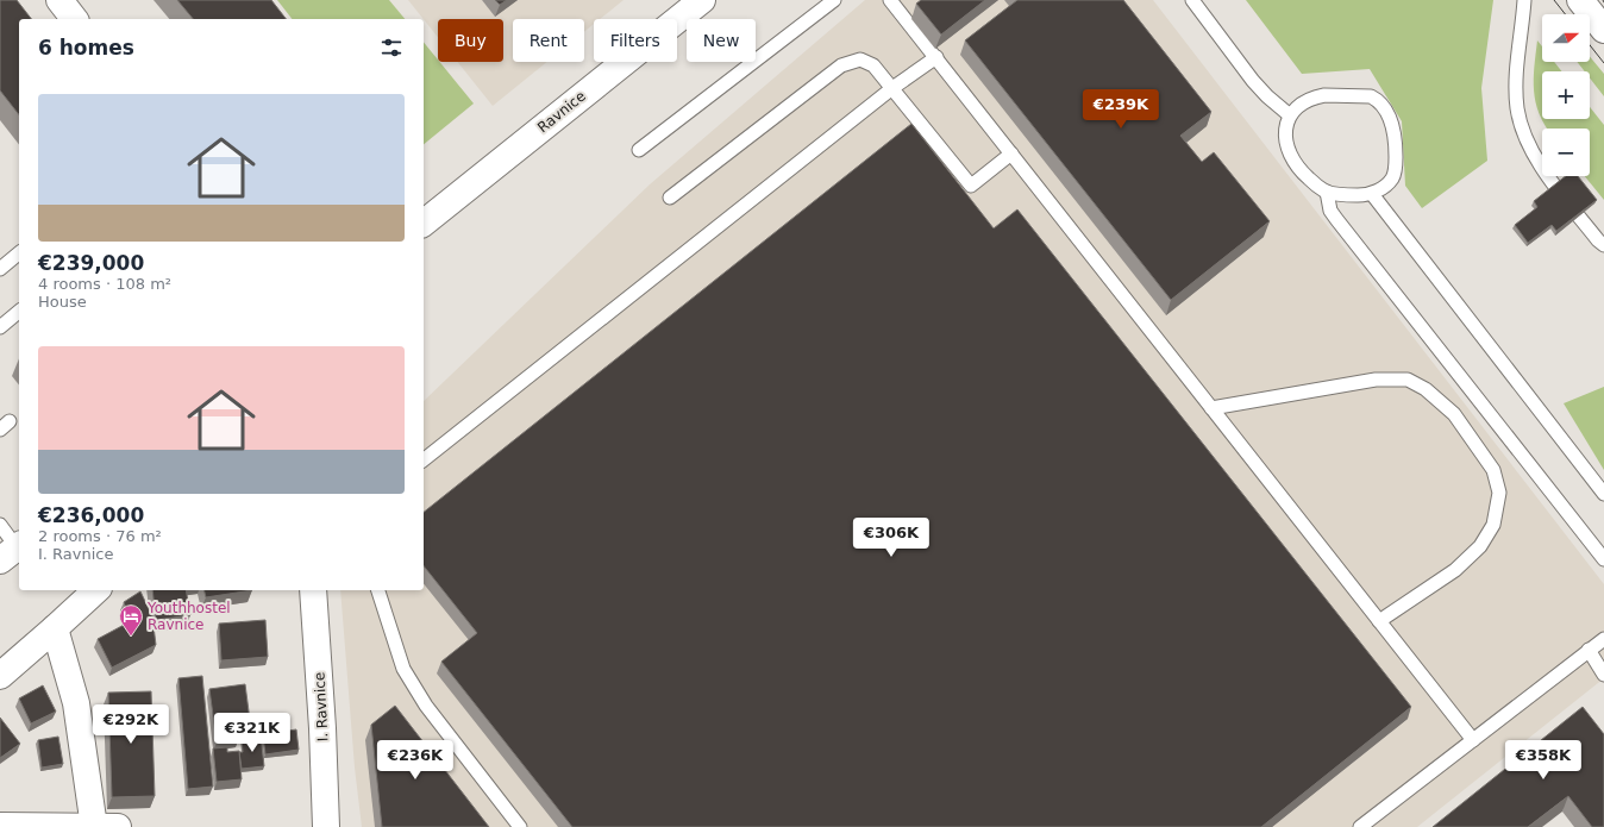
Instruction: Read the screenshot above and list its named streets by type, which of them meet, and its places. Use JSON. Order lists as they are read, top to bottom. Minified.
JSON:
{"streets":{"street":["Ravnice","I. Ravnice"]},"places":{"hotel":["Youthhostel Ravnice"]},"north":"right","page":{"map_buttons":["+","−"],"chip":["Buy","Rent","Filters","New"],"heading":"6 homes","list":[{"name":"€239,000","note":"4 rooms · 108 m² · House"},{"name":"€236,000","note":"2 rooms · 76 m² · I. Ravnice"}],"price":["€239K","€306K","€292K","€321K","€236K","€358K"]}}
